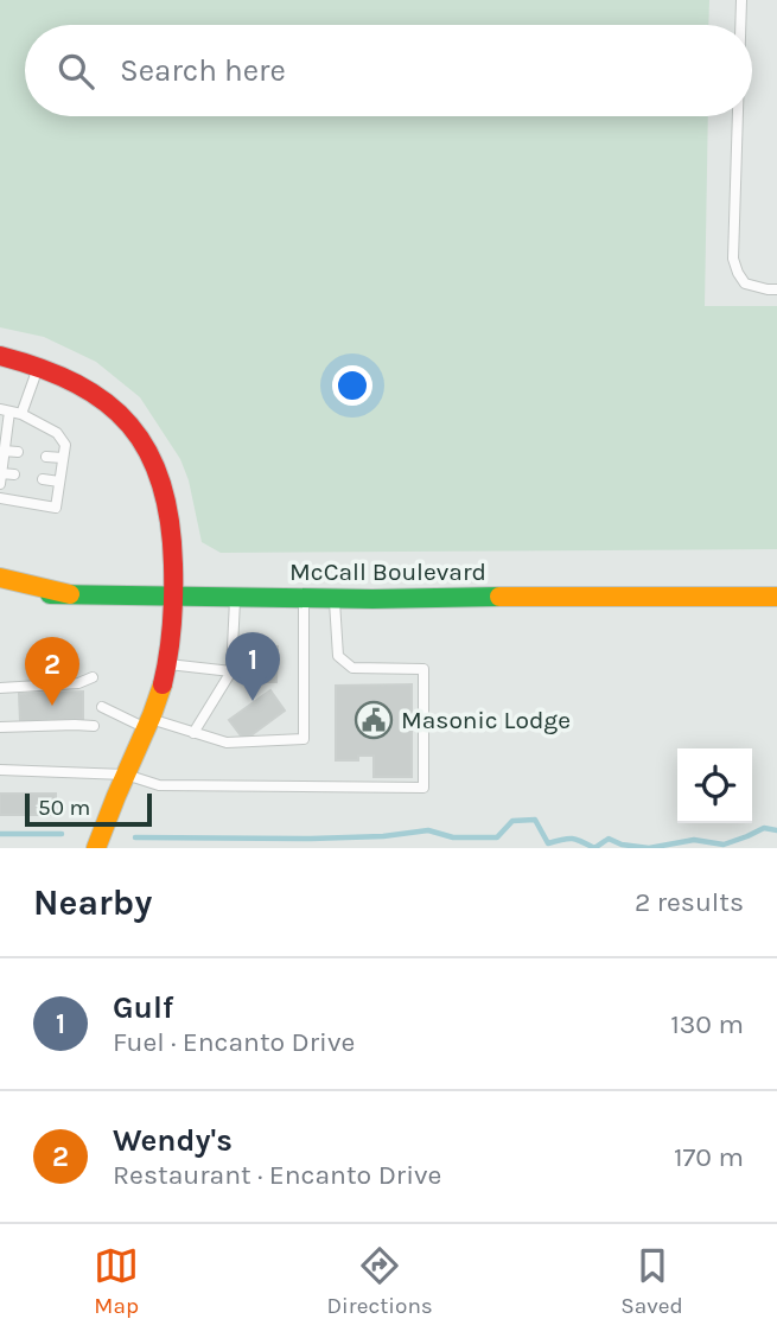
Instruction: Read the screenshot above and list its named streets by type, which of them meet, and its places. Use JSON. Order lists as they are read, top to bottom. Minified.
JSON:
{"streets":{"main road":["McCall Boulevard"]},"places":{"public building":["Masonic Lodge"]},"scale_bar":"50 m","page":{"search":"Search here","pins":["1","2"],"scale":"50 m","heading":["Nearby","2 results"],"list":[{"mark":"1","name":"Gulf","note":"Fuel · Encanto Drive","value":"130 m"},{"mark":"2","name":"Wendy's","note":"Restaurant · Encanto Drive","value":"170 m"}],"nav":["Map","Directions","Saved"]}}
